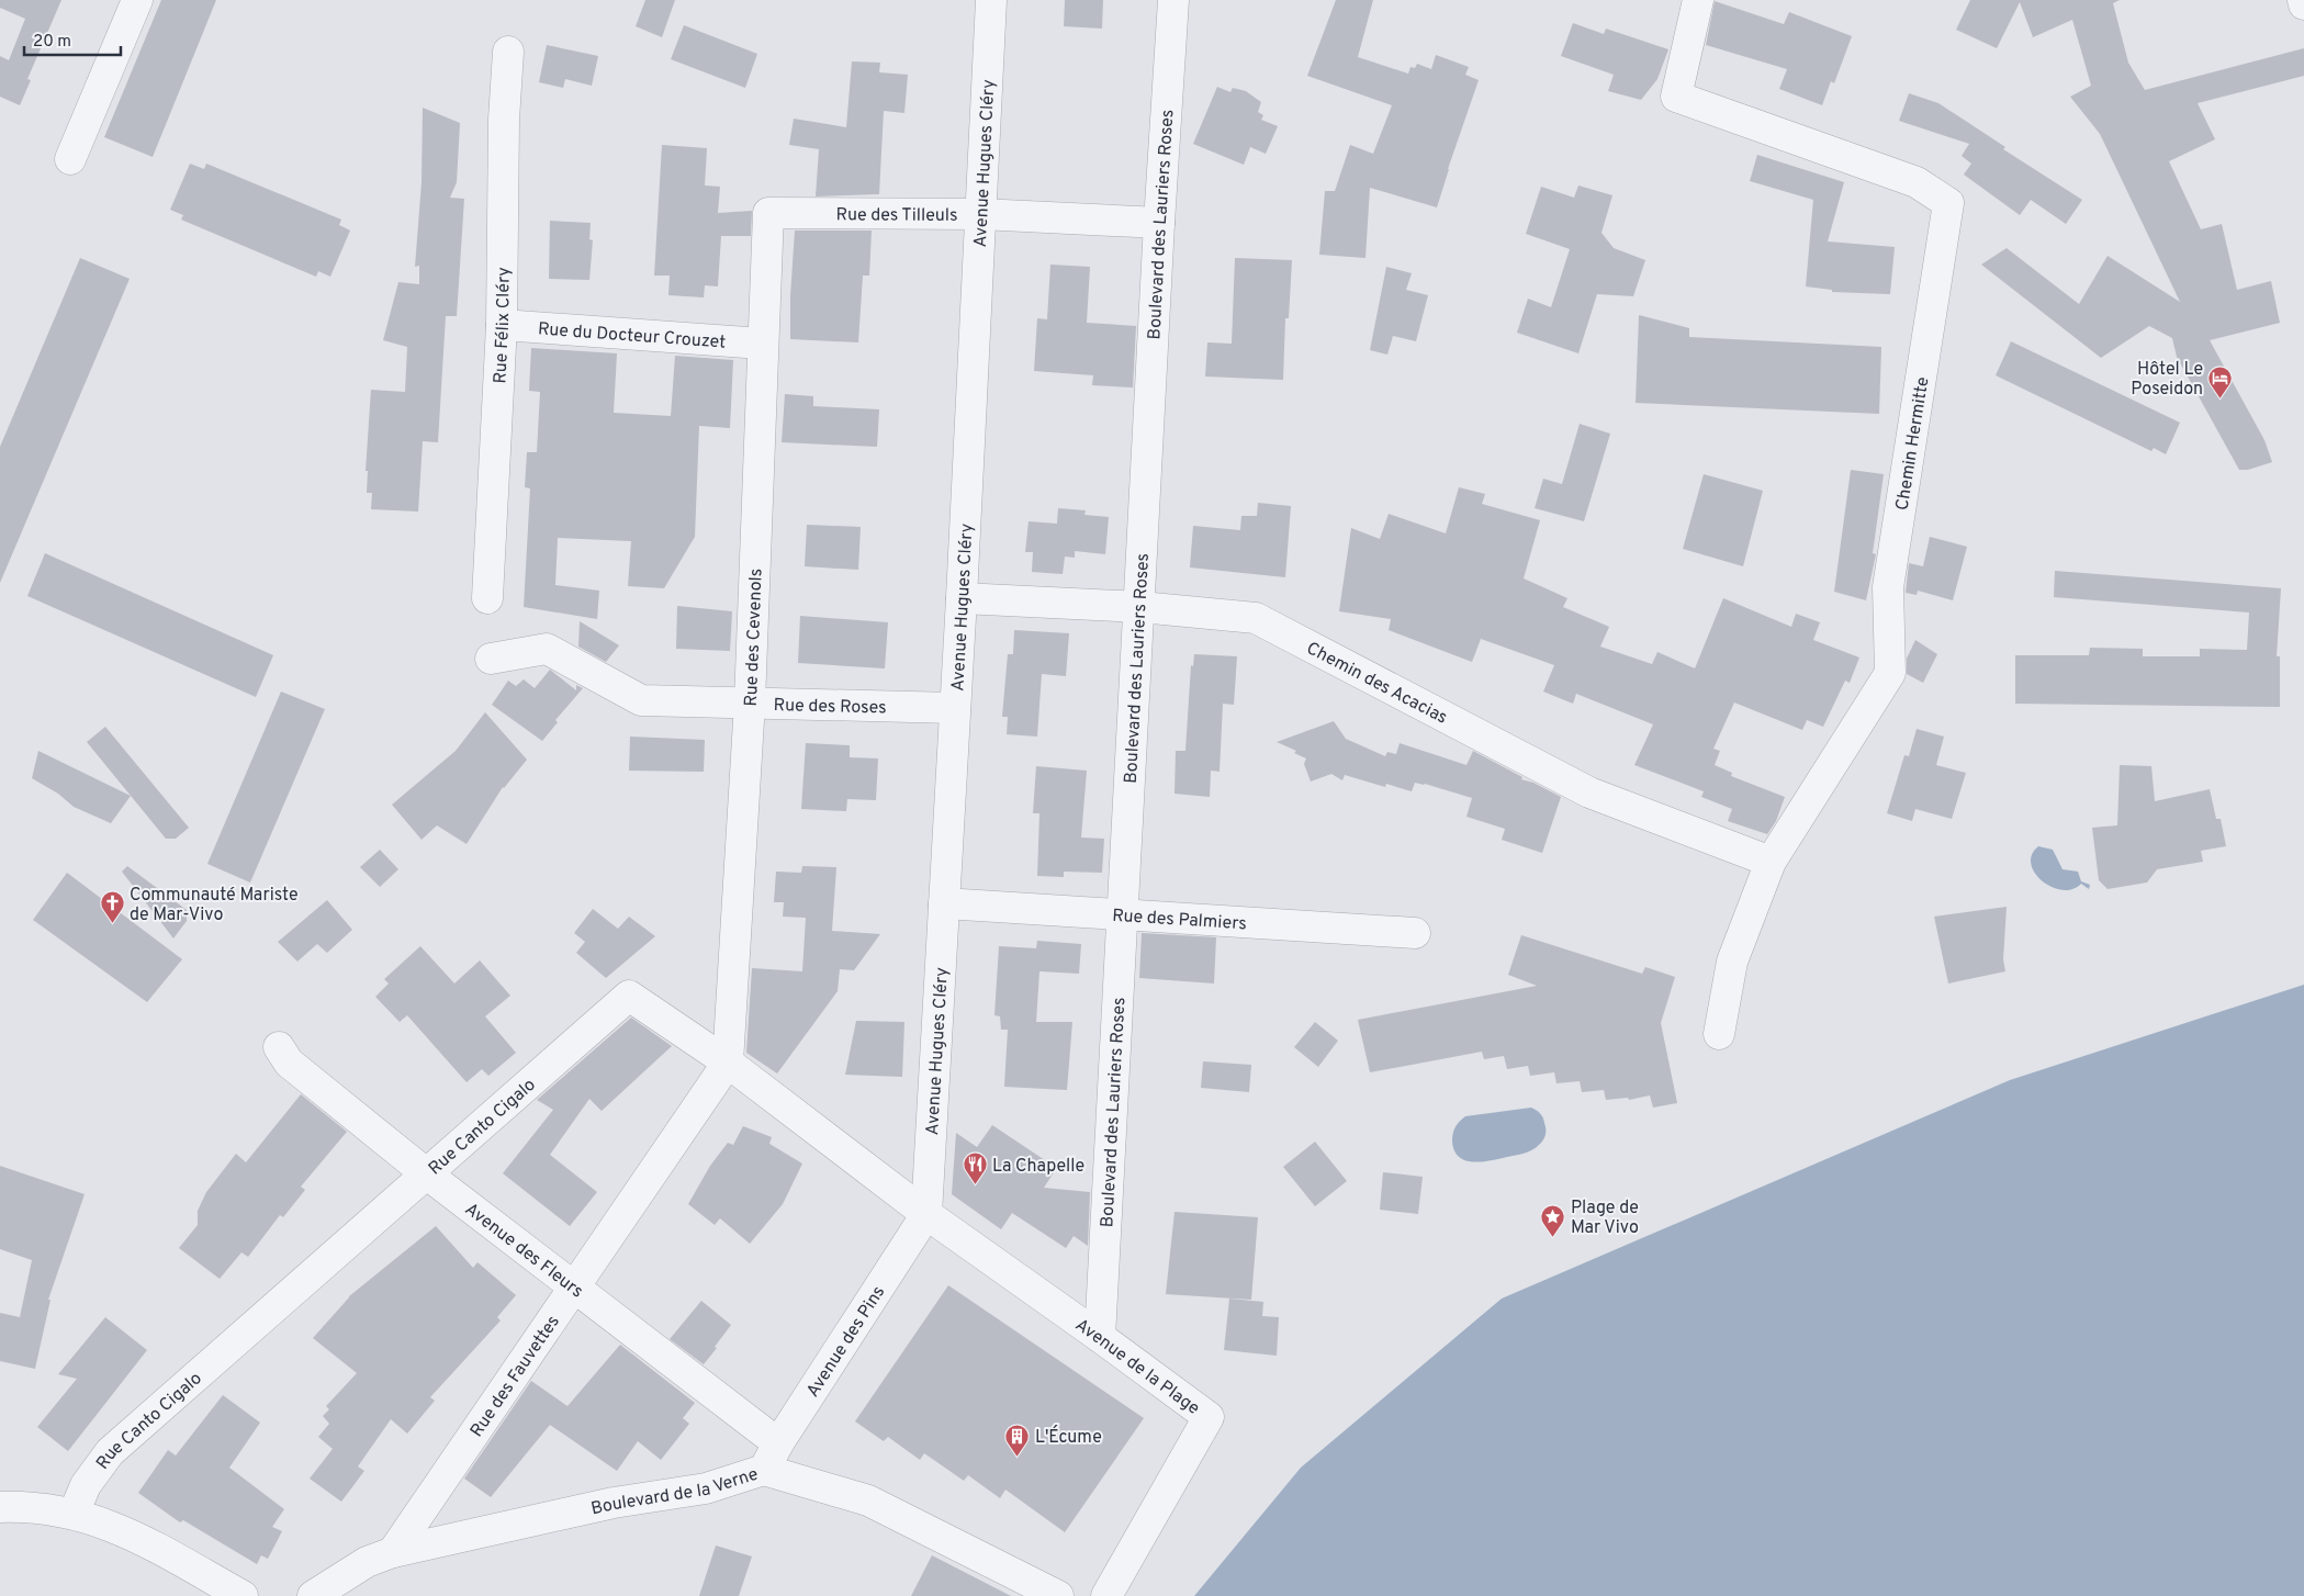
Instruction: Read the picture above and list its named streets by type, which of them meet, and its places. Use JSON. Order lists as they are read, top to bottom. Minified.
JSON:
{"streets":{"street":["Avenue Hugues Cléry","Rue des Tilleuls","Boulevard des Lauriers Roses","Rue Félix Cléry","Rue du Docteur Crouzet","Chemin Hermitte","Rue des Cevenols","Chemin des Acacias","Rue des Roses","Rue des Palmiers","Rue Canto Cigalo","Avenue des Fleurs","Avenue des Pins","Avenue de la Plage","Rue des Fauvettes","Boulevard de la Verne"]},"crossings":[["Avenue Hugues Cléry","Rue des Tilleuls"],["Avenue Hugues Cléry","Chemin des Acacias"],["Avenue Hugues Cléry","Rue des Roses"],["Avenue Hugues Cléry","Rue des Palmiers"],["Avenue Hugues Cléry","Rue Canto Cigalo"],["Avenue Hugues Cléry","Avenue des Pins"],["Avenue Hugues Cléry","Avenue de la Plage"],["Rue des Tilleuls","Boulevard des Lauriers Roses"],["Rue des Tilleuls","Rue des Cevenols"],["Boulevard des Lauriers Roses","Chemin des Acacias"],["Boulevard des Lauriers Roses","Rue des Palmiers"],["Boulevard des Lauriers Roses","Avenue de la Plage"],["Rue Félix Cléry","Rue du Docteur Crouzet"],["Rue du Docteur Crouzet","Rue des Cevenols"],["Chemin Hermitte","Chemin des Acacias"],["Rue des Cevenols","Rue des Roses"],["Rue des Cevenols","Rue Canto Cigalo"],["Rue des Cevenols","Rue des Fauvettes"],["Rue Canto Cigalo","Avenue des Fleurs"],["Rue Canto Cigalo","Avenue des Pins"],["Rue Canto Cigalo","Avenue de la Plage"],["Rue Canto Cigalo","Rue des Fauvettes"],["Avenue des Fleurs","Avenue des Pins"],["Avenue des Fleurs","Rue des Fauvettes"],["Avenue des Pins","Avenue de la Plage"],["Avenue des Pins","Boulevard de la Verne"],["Rue des Fauvettes","Boulevard de la Verne"]],"places":{"hotel":["Hôtel Le Poseidon"],"church":["Communauté Mariste de Mar-Vivo"],"restaurant":["La Chapelle"],"place":["Plage de Mar Vivo"],"building":["L'Écume"]},"scale_bar":"20 m"}
